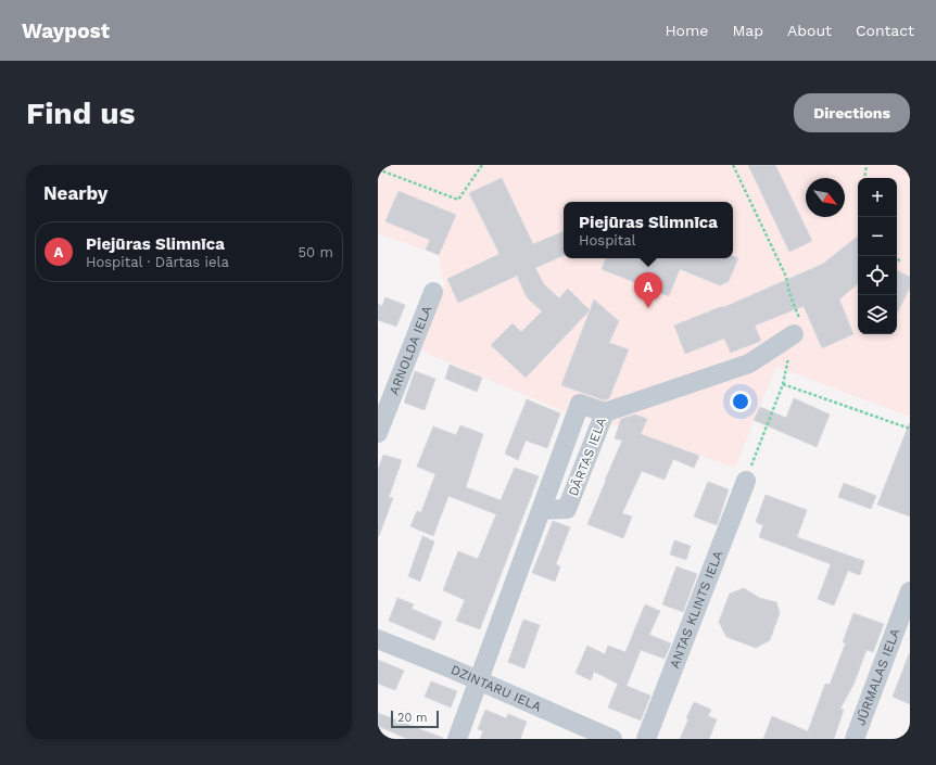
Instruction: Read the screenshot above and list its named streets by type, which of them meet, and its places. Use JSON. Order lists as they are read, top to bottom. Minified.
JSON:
{"streets":{"street":["ARNOLDA IELA","DĀRTAS IELA","ANTAS KLINTS IELA","JŪRMALAS IELA","DZINTARU IELA"]},"crossings":[["DĀRTAS IELA","DZINTARU IELA"]],"scale_bar":"20 m","north":"bottom right","page":{"header":"Waypost","nav":["Home","Map","About","Contact"],"buttons":"Directions","title":"Find us","heading":"Nearby","map_buttons":["+","−"],"popup":["Piejūras Slimnīca","Hospital"],"list":[{"mark":"A","name":"Piejūras Slimnīca","note":"Hospital · Dārtas iela","value":"50 m"}],"pins":"A","scale":"20 m"}}
